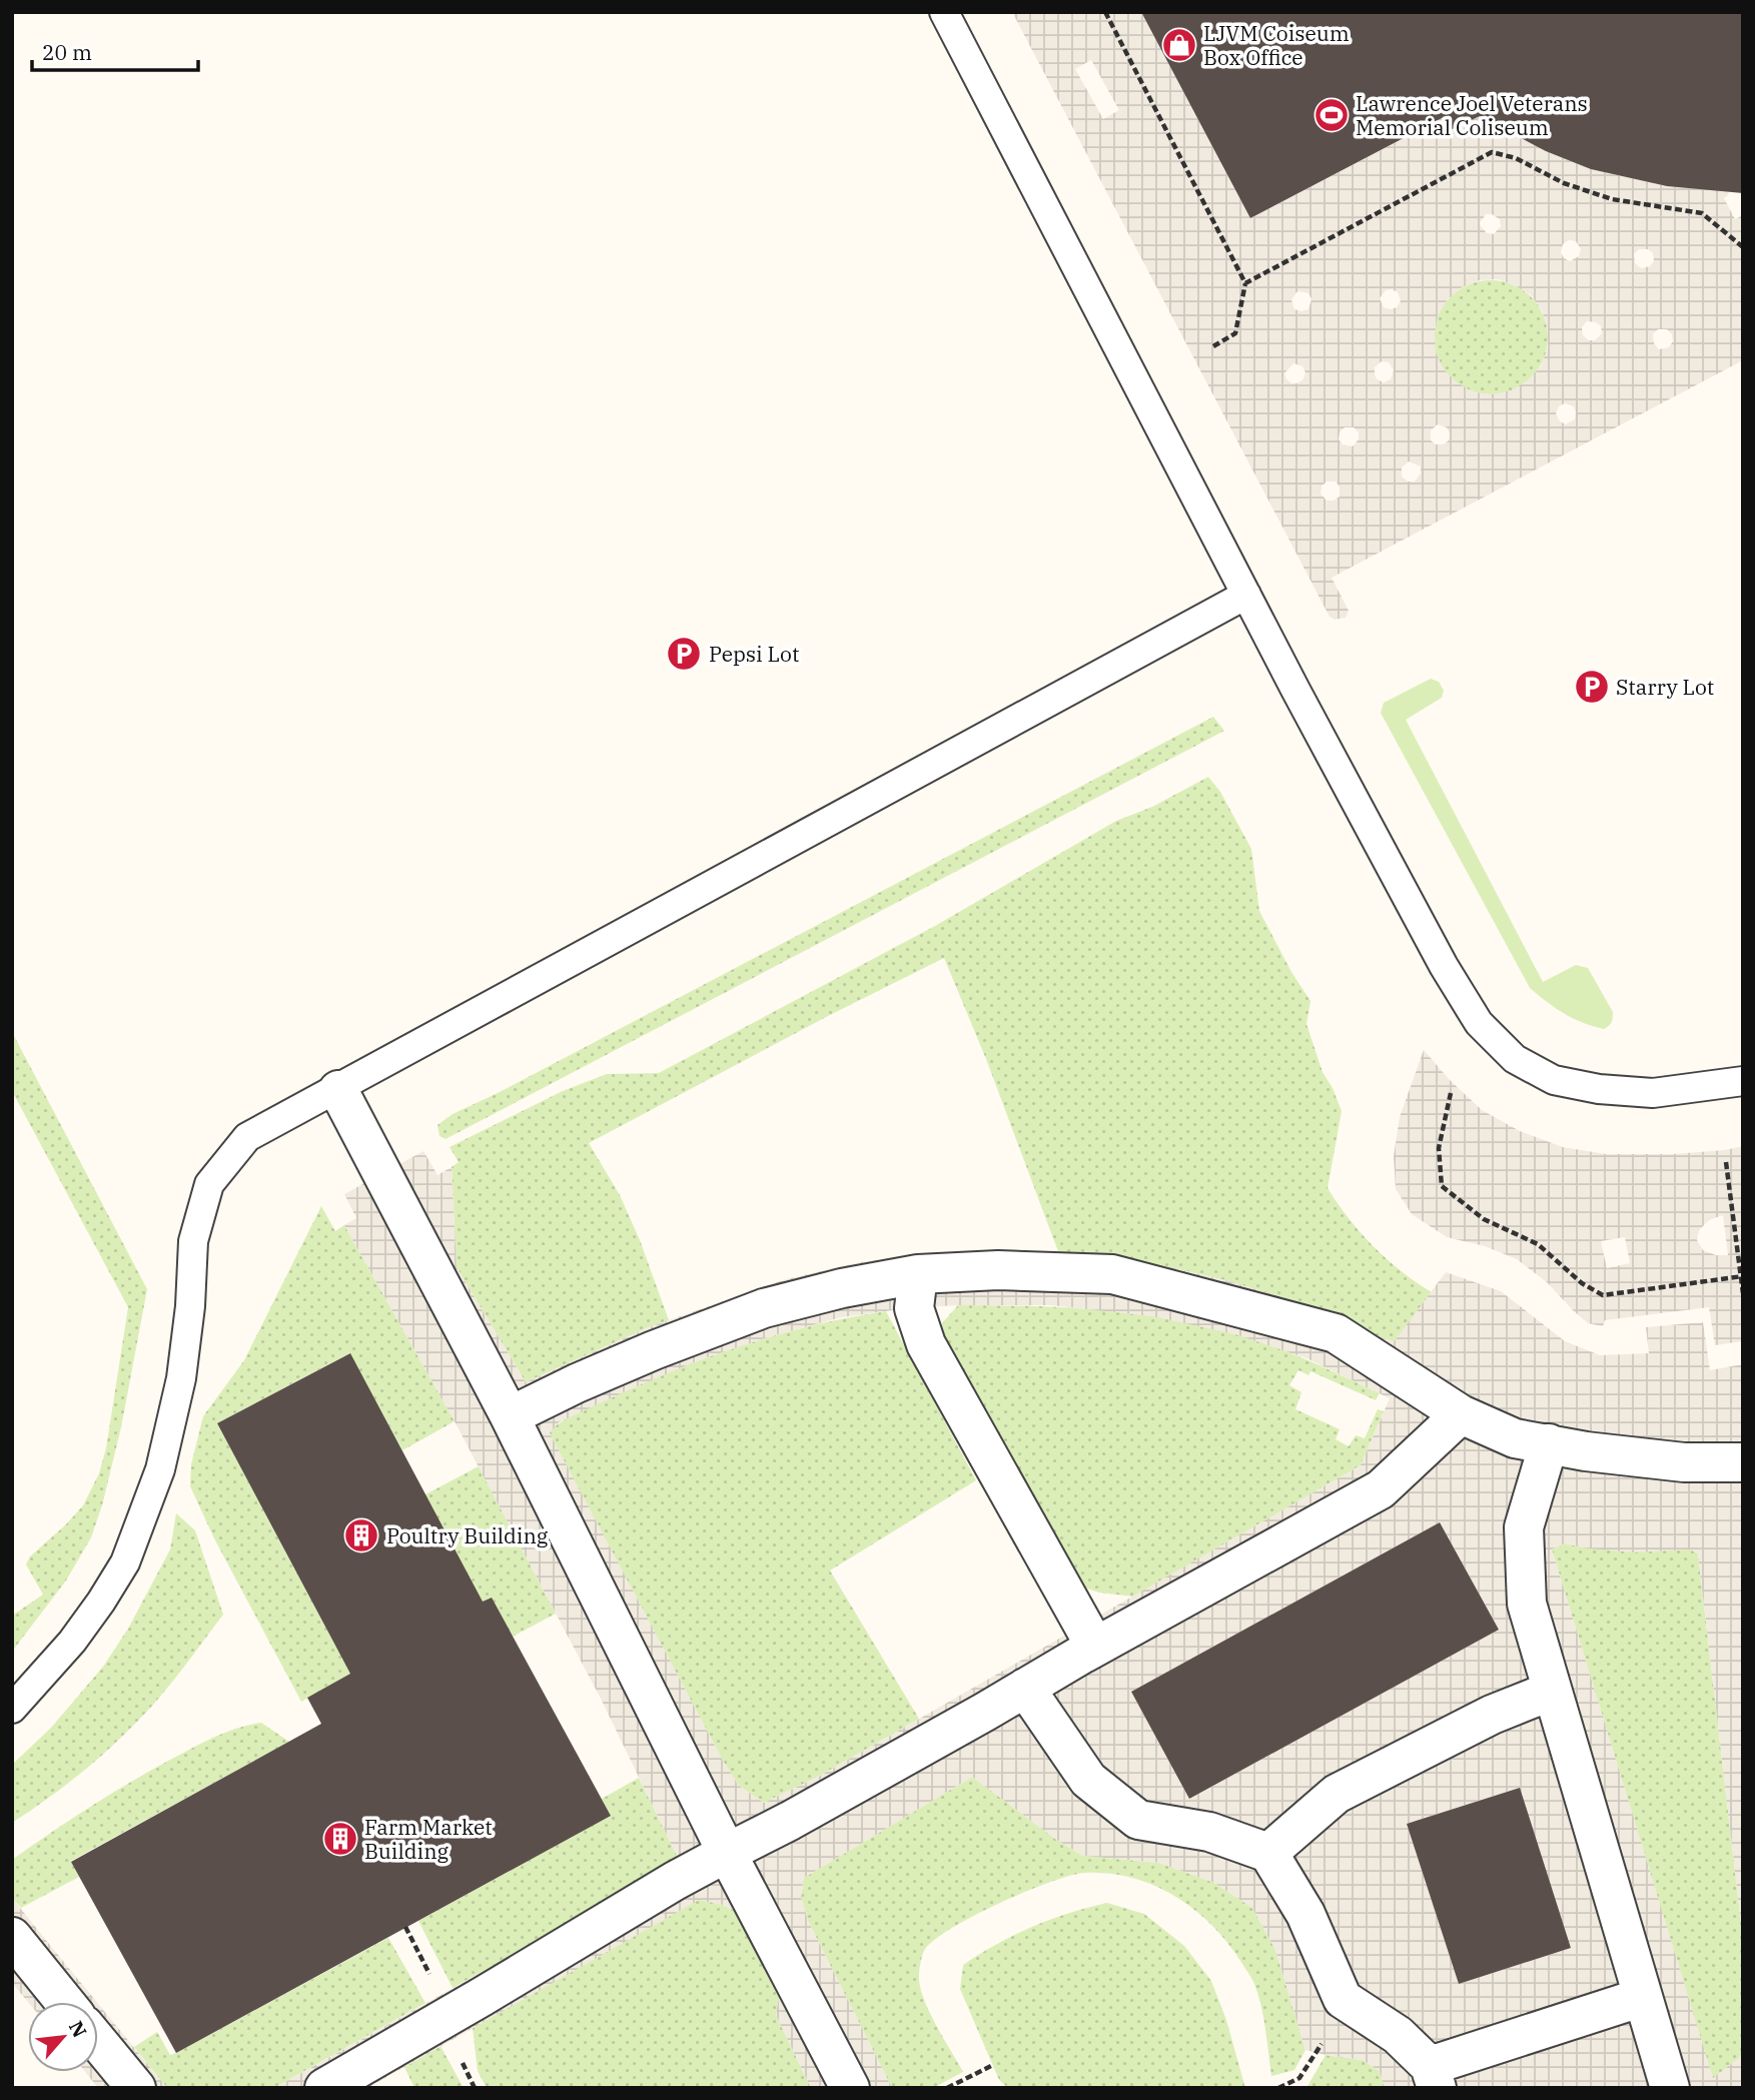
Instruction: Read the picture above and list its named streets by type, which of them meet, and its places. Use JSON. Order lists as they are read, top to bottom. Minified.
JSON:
{"places":{"shop":["LJVM Coiseum Box Office"],"sports":["Lawrence Joel Veterans Memorial Coliseum"],"parking":["Pepsi Lot","Starry Lot"],"building":["Poultry Building","Farm Market Building"]},"scale_bar":"20 m","north":"top right"}
